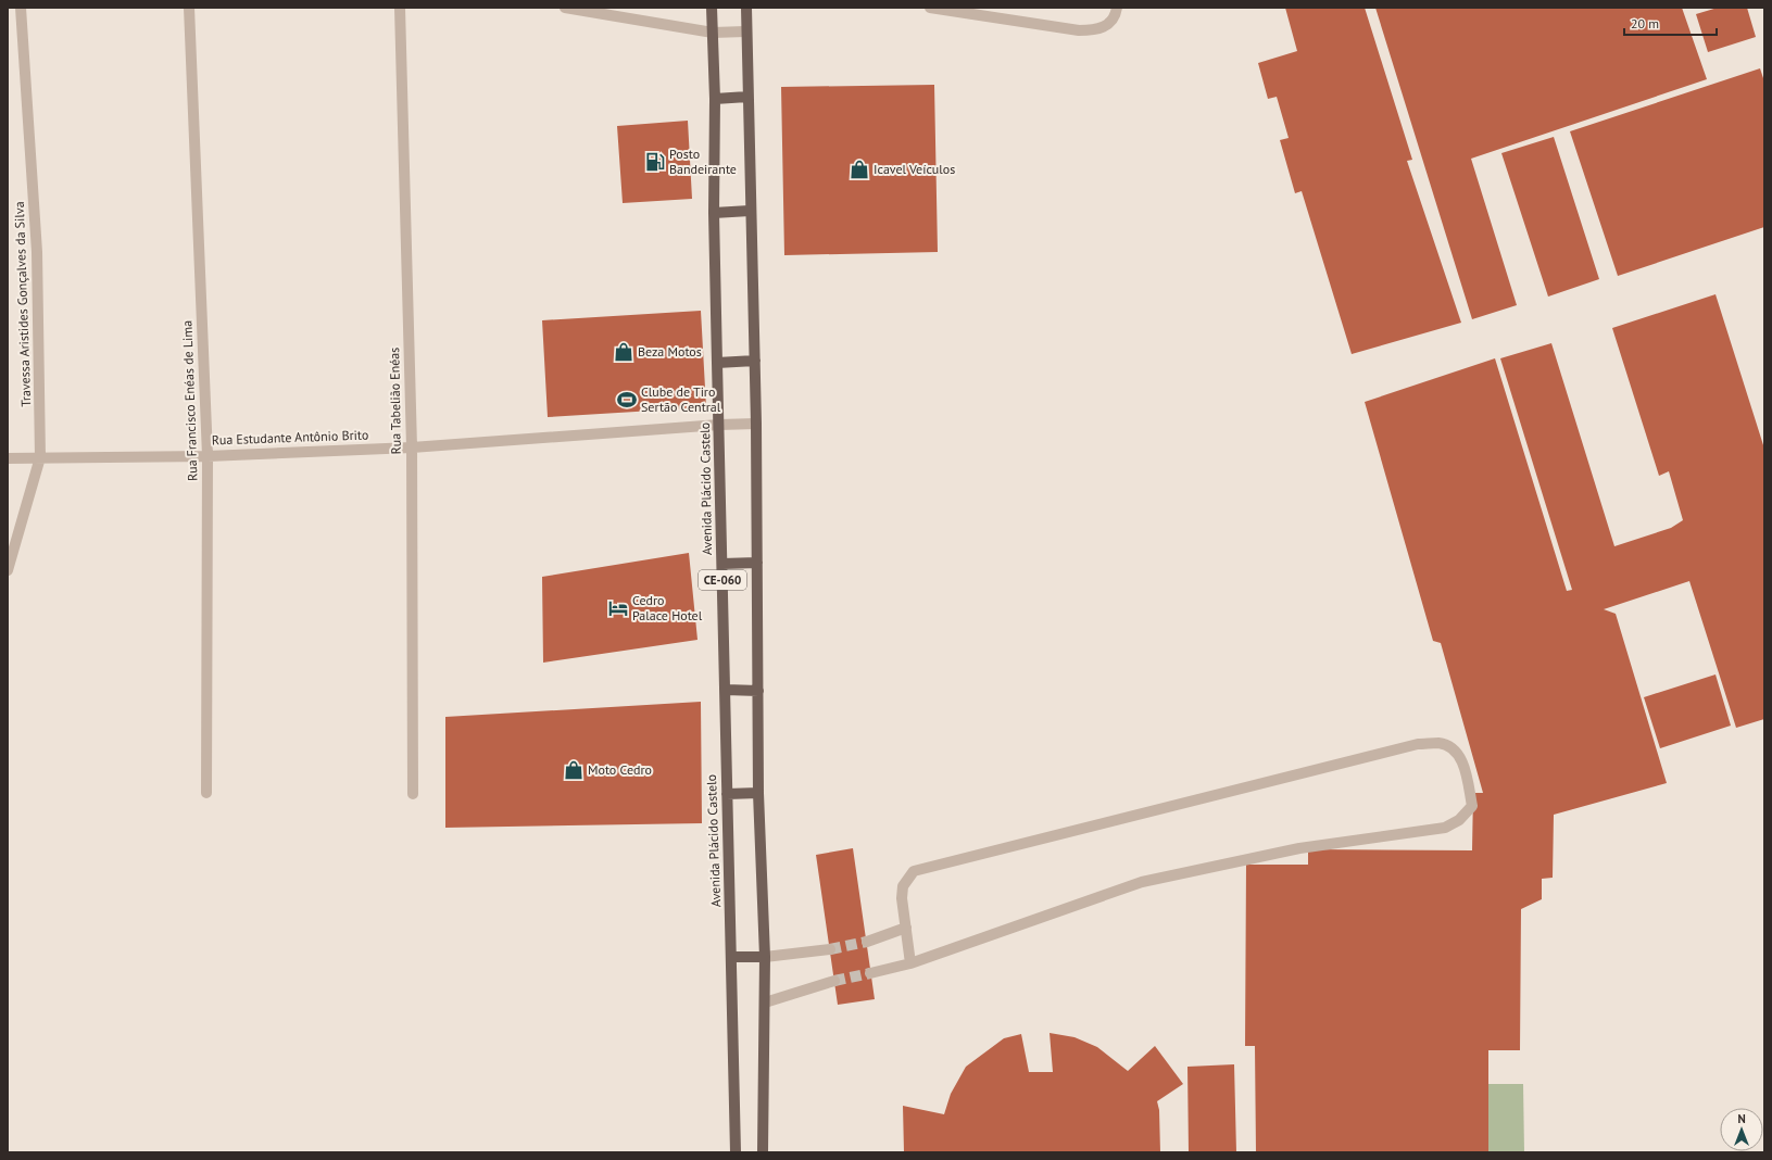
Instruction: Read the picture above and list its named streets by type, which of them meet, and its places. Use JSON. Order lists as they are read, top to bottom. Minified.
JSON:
{"streets":{"main road":["Avenida Plácido Castelo","CE-060"],"street":["Travessa Aristides Gonçalves da Silva","Rua Francisco Enéas de Lima","Rua Tabelião Enéas","Rua Estudante Antônio Brito"]},"crossings":[["Travessa Aristides Gonçalves da Silva","Rua Estudante Antônio Brito"],["Rua Francisco Enéas de Lima","Rua Estudante Antônio Brito"],["Rua Tabelião Enéas","Rua Estudante Antônio Brito"],["Rua Estudante Antônio Brito","Avenida Plácido Castelo"],["Rua Estudante Antônio Brito","CE-060"]],"places":{"fuel station":["Posto Bandeirante"],"shop":["Icavel Veículos","Beza Motos","Moto Cedro"],"sports":["Clube de Tiro Sertão Central"],"hotel":["Cedro Palace Hotel"]},"scale_bar":"20 m","north":"top"}
